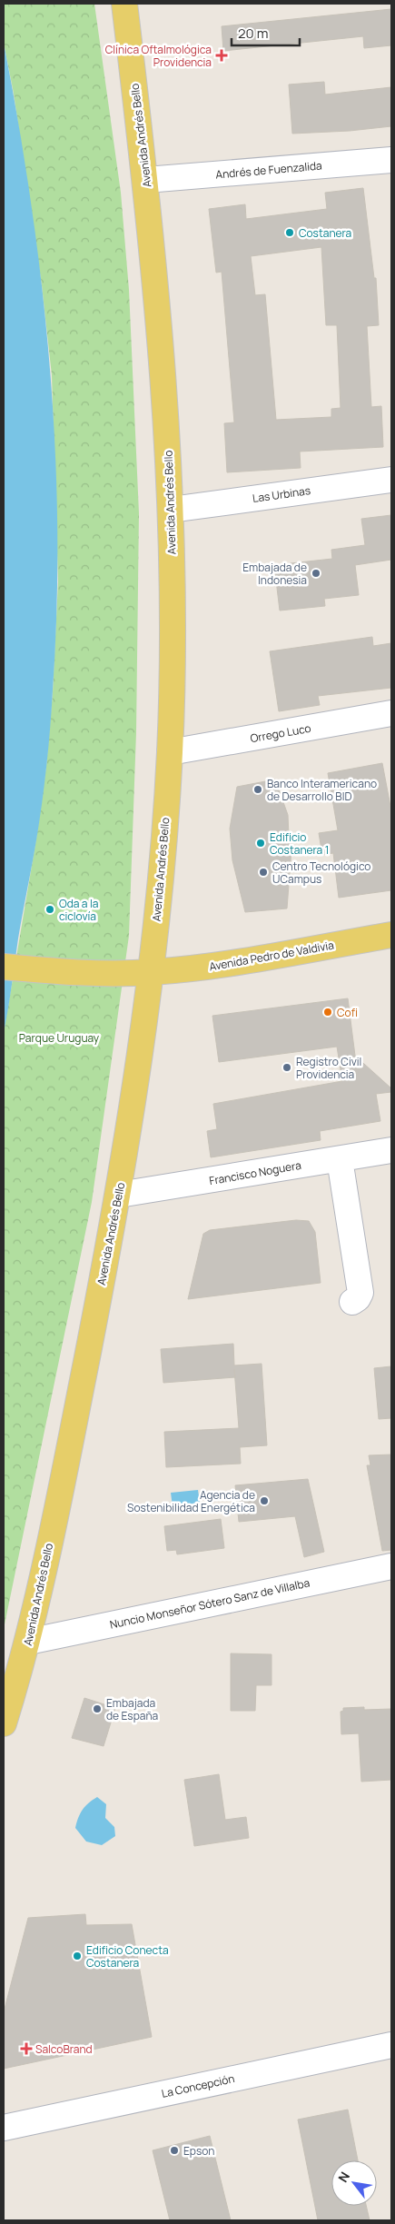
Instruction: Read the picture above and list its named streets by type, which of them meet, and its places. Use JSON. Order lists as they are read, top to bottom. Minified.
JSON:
{"streets":{"main road":["Avenida Andrés Bello","Avenida Pedro de Valdivia"],"street":["Andrés de Fuenzalida","Las Urbinas","Orrego Luco","Francisco Noguera","Nuncio Monseñor Sótero Sanz de Villalba","La Concepción"]},"crossings":[["Avenida Andrés Bello","Andrés de Fuenzalida"],["Avenida Andrés Bello","Las Urbinas"],["Avenida Andrés Bello","Orrego Luco"],["Avenida Andrés Bello","Avenida Pedro de Valdivia"],["Avenida Andrés Bello","Francisco Noguera"],["Avenida Andrés Bello","Nuncio Monseñor Sótero Sanz de Villalba"]],"parks":["Parque Uruguay"],"places":{"health":["Clínica Oftalmológica Providencia","SalcoBrand"],"other":["Costanera","Embajada de Indonesia","Banco Interamericano de Desarrollo BID","Edificio Costanera 1","Centro Tecnológico UCampus","Oda a la ciclovía","Cofi","Registro Civil Providencia","Agencia de Sostenibilidad Energética","Embajada de España","Edificio Conecta Costanera","Epson"]},"scale_bar":"20 m","north":"top left"}
